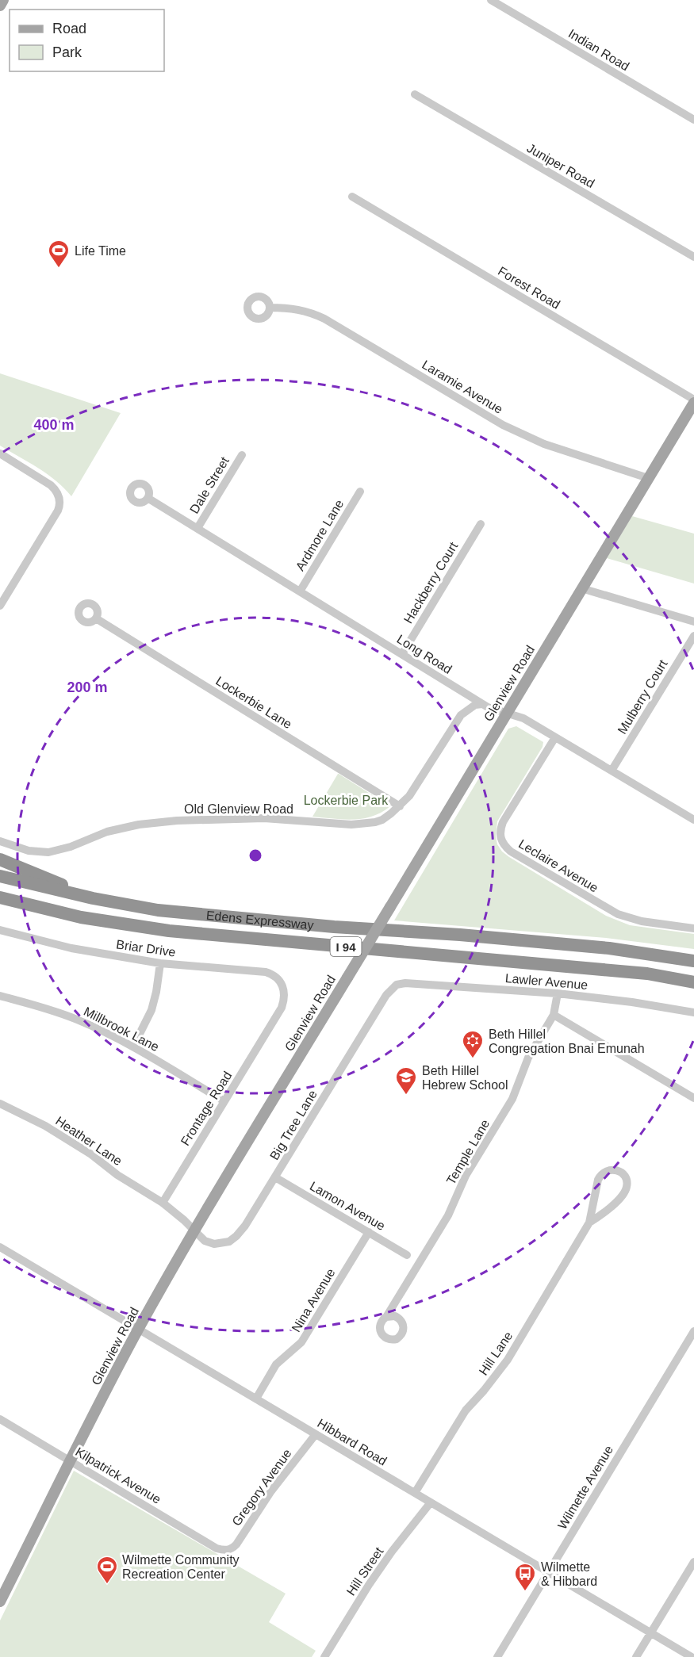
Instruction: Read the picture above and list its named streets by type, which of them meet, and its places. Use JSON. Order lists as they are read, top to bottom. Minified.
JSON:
{"streets":{"highway":["Edens Expressway","I 94"],"main road":["Glenview Road"],"street":["Indian Road","Juniper Road","Forest Road","Laramie Avenue","Dale Street","Ardmore Lane","Hackberry Court","Long Road","Mulberry Court","Lockerbie Lane","Old Glenview Road","Leclaire Avenue","Briar Drive","Lawler Avenue","Millbrook Lane","Frontage Road","Big Tree Lane","Heather Lane","Temple Lane","Lamon Avenue","Nina Avenue","Hill Lane","Hibbard Road","Kilpatrick Avenue","Gregory Avenue","Wilmette Avenue","Hill Street"]},"crossings":[["Forest Road","Glenview Road"],["Laramie Avenue","Glenview Road"],["Dale Street","Long Road"],["Ardmore Lane","Long Road"],["Hackberry Court","Long Road"],["Long Road","Glenview Road"],["Long Road","Mulberry Court"],["Long Road","Old Glenview Road"],["Long Road","Leclaire Avenue"],["Glenview Road","Big Tree Lane"],["Glenview Road","Hibbard Road"],["Glenview Road","Kilpatrick Avenue"],["Lockerbie Lane","Old Glenview Road"],["Briar Drive","Frontage Road"],["Lawler Avenue","Big Tree Lane"],["Lawler Avenue","Temple Lane"],["Millbrook Lane","Frontage Road"],["Frontage Road","Heather Lane"],["Big Tree Lane","Lamon Avenue"],["Lamon Avenue","Nina Avenue"],["Nina Avenue","Hibbard Road"],["Hill Lane","Hibbard Road"],["Hibbard Road","Gregory Avenue"],["Hibbard Road","Wilmette Avenue"],["Hibbard Road","Hill Street"],["Kilpatrick Avenue","Gregory Avenue"]],"parks":["Lockerbie Park"],"places":{"sports":["Life Time","Wilmette Community Recreation Center"],"synagogue":["Beth Hillel Congregation Bnai Emunah"],"school or university":["Beth Hillel Hebrew School"],"bus stop":["Wilmette & Hibbard"]},"legend":["Road","Park"],"rings":["400 m","200 m"]}
